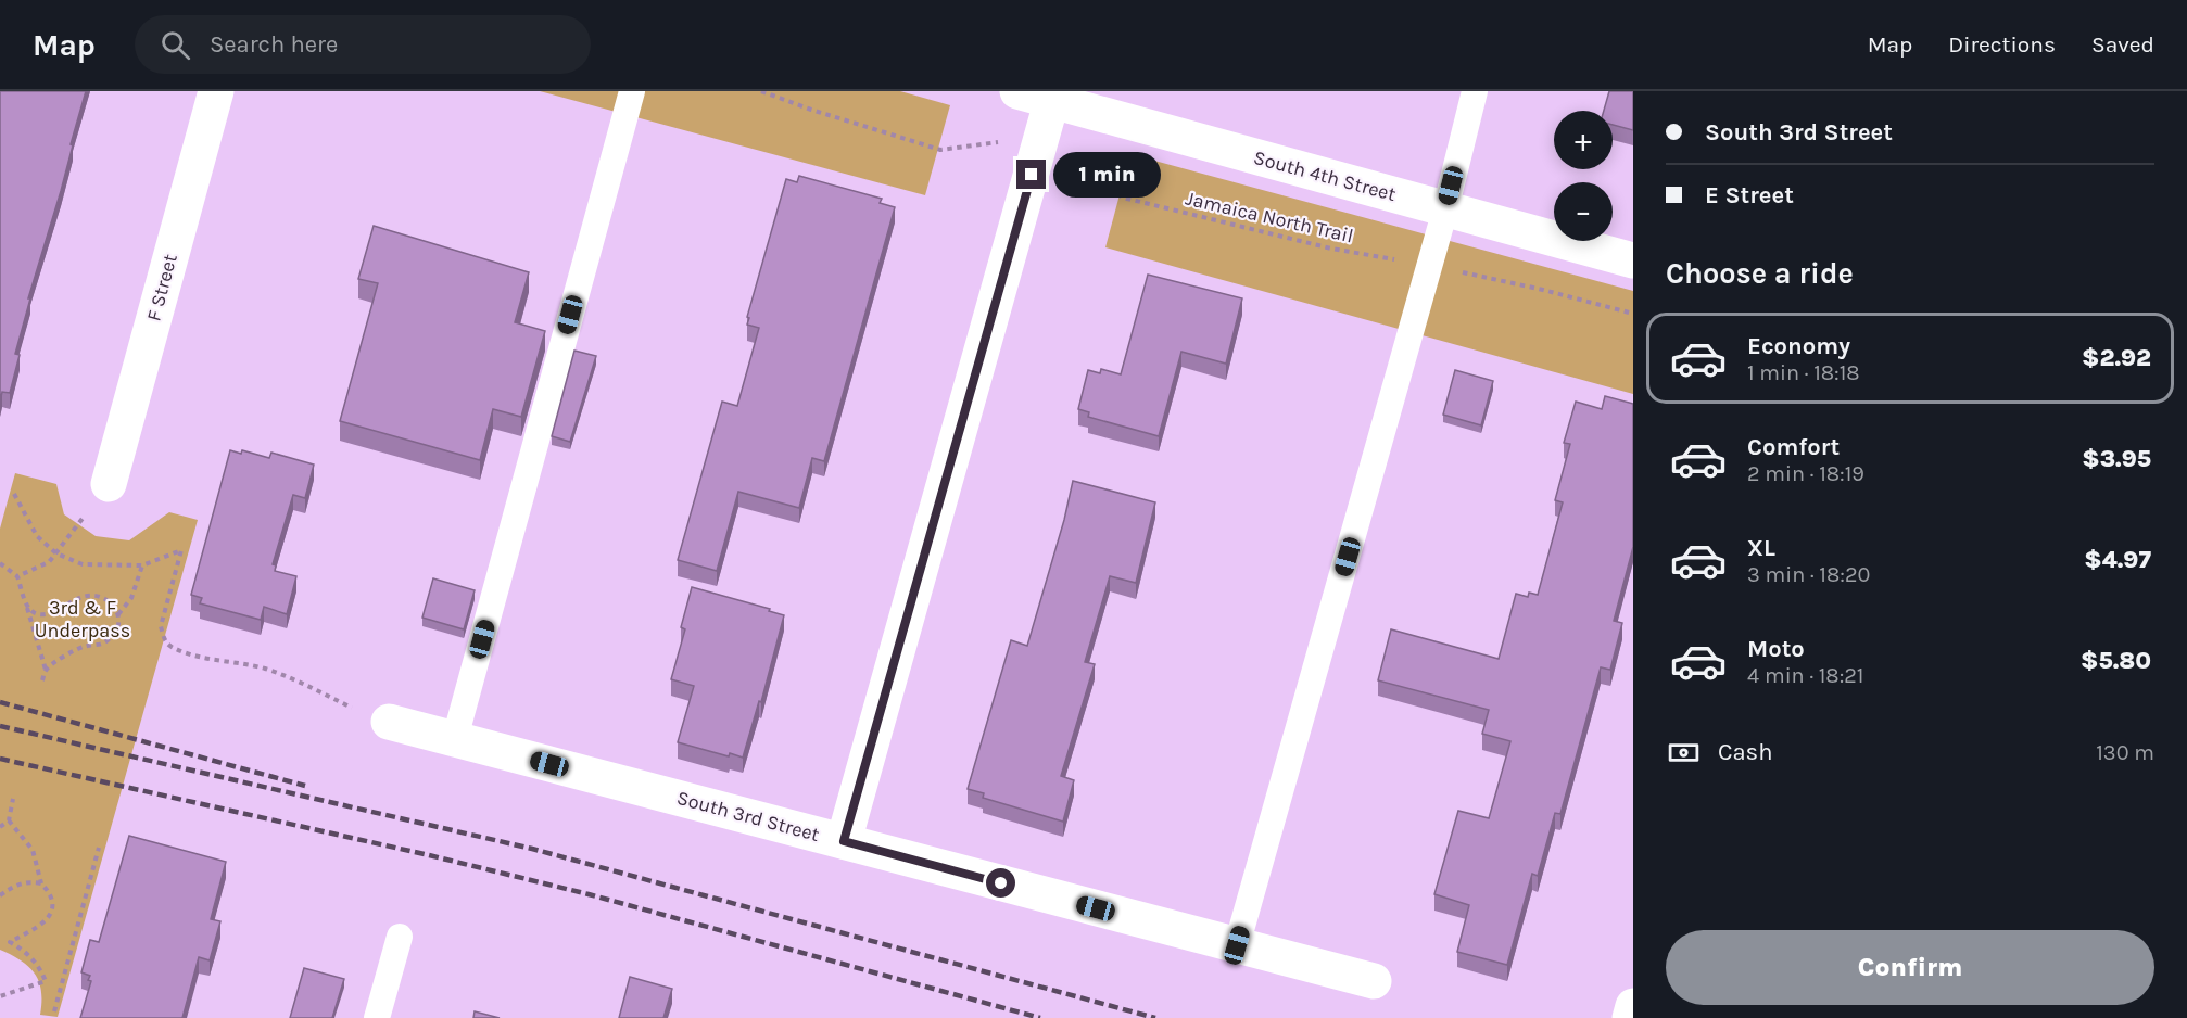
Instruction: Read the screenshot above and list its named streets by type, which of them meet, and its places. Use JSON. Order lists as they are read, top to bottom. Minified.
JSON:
{"streets":{"street":["South 4th Street","F Street","South 3rd Street"],"path":["Jamaica North Trail"]},"parks":["3rd & F Underpass"],"page":{"header":"Map","search":"Search here","nav":["Map","Directions","Saved"],"banner":["South 3rd Street","E Street"],"map_buttons":["+","−"],"bubble":"1 min","heading":"Choose a ride","list":[{"name":"Economy","note":"1 min · 18:18","value":"$2.92"},{"name":"Comfort","note":"2 min · 18:19","value":"$3.95"},{"name":"XL","note":"3 min · 18:20","value":"$4.97"},{"name":"Moto","note":"4 min · 18:21","value":"$5.80"}],"pay":["Cash","130 m"],"buttons":"Confirm"}}
